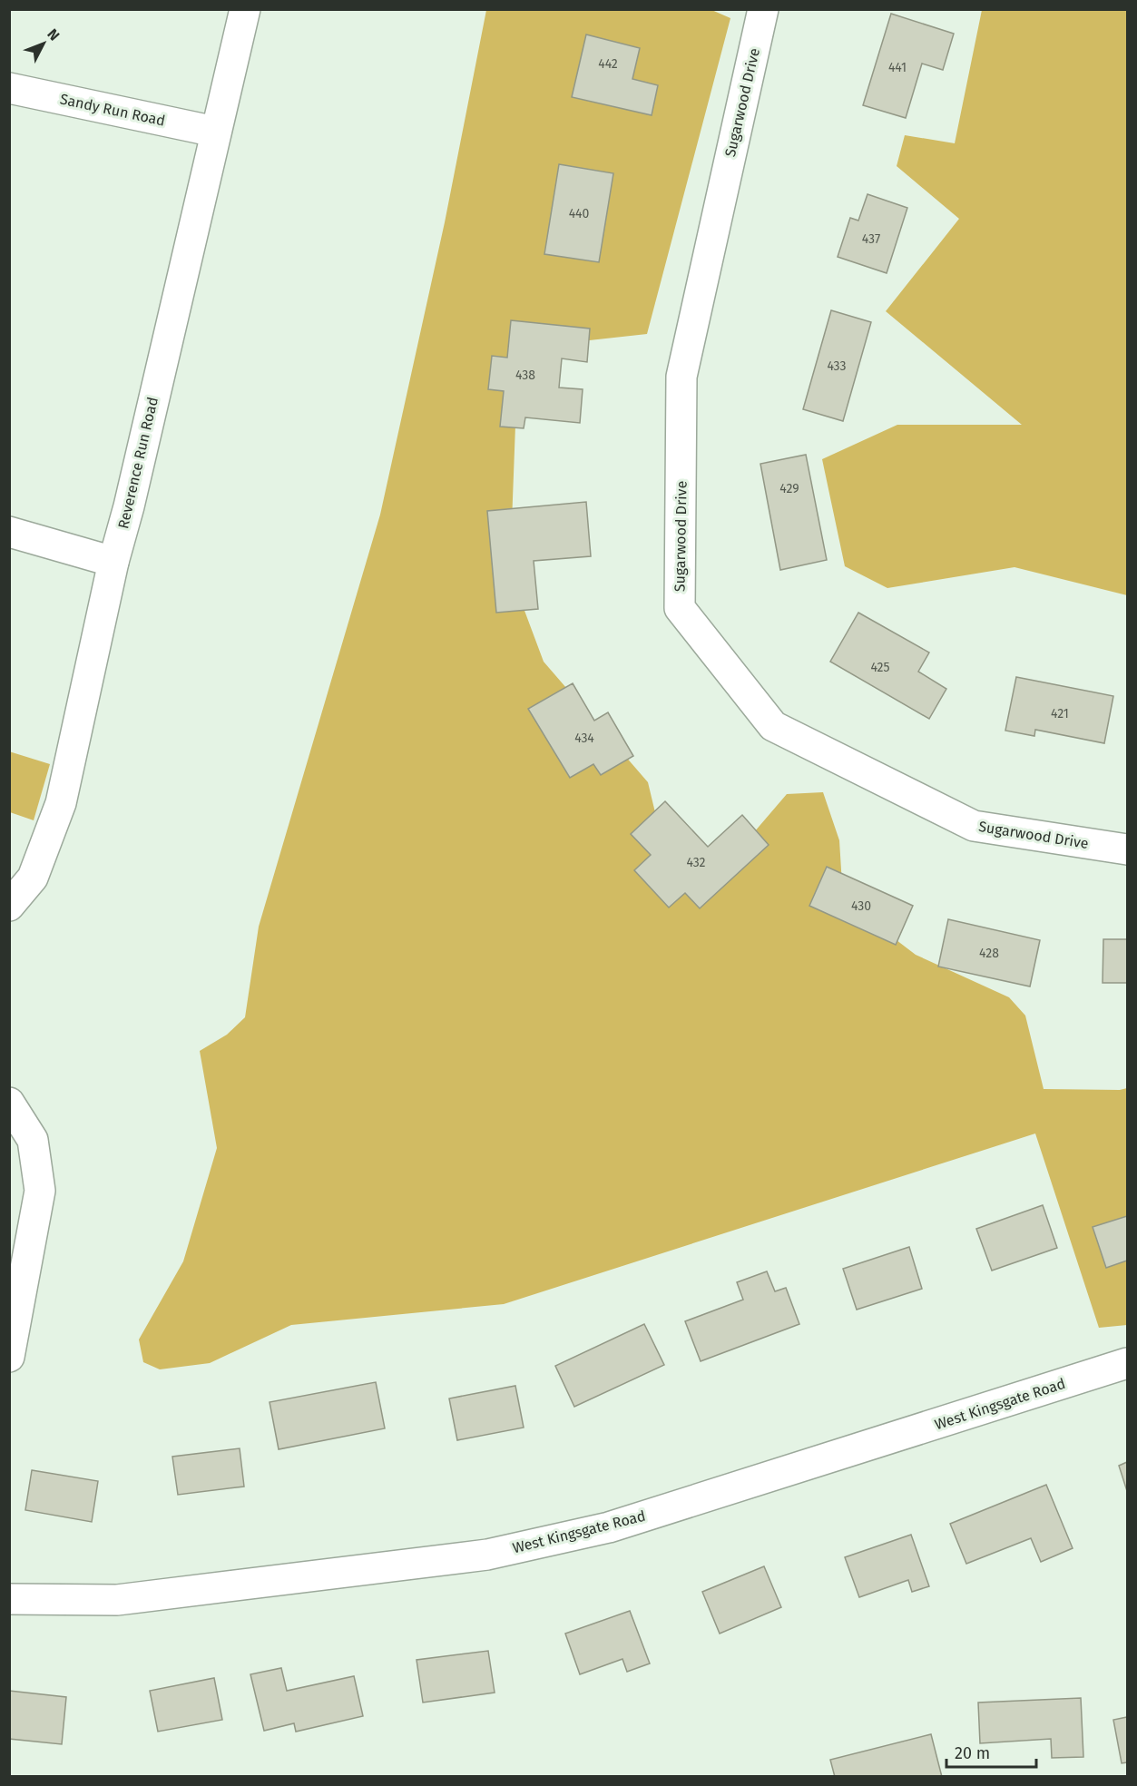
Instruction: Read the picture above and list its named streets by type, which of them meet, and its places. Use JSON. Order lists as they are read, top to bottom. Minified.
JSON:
{"streets":{"street":["Sugarwood Drive","Sandy Run Road","Reverence Run Road","West Kingsgate Road"]},"crossings":[["Sandy Run Road","Reverence Run Road"]],"house_numbers":["442","441","440","437","433","438","429","425","421","434","432","430","428"],"scale_bar":"20 m","north":"top right"}
